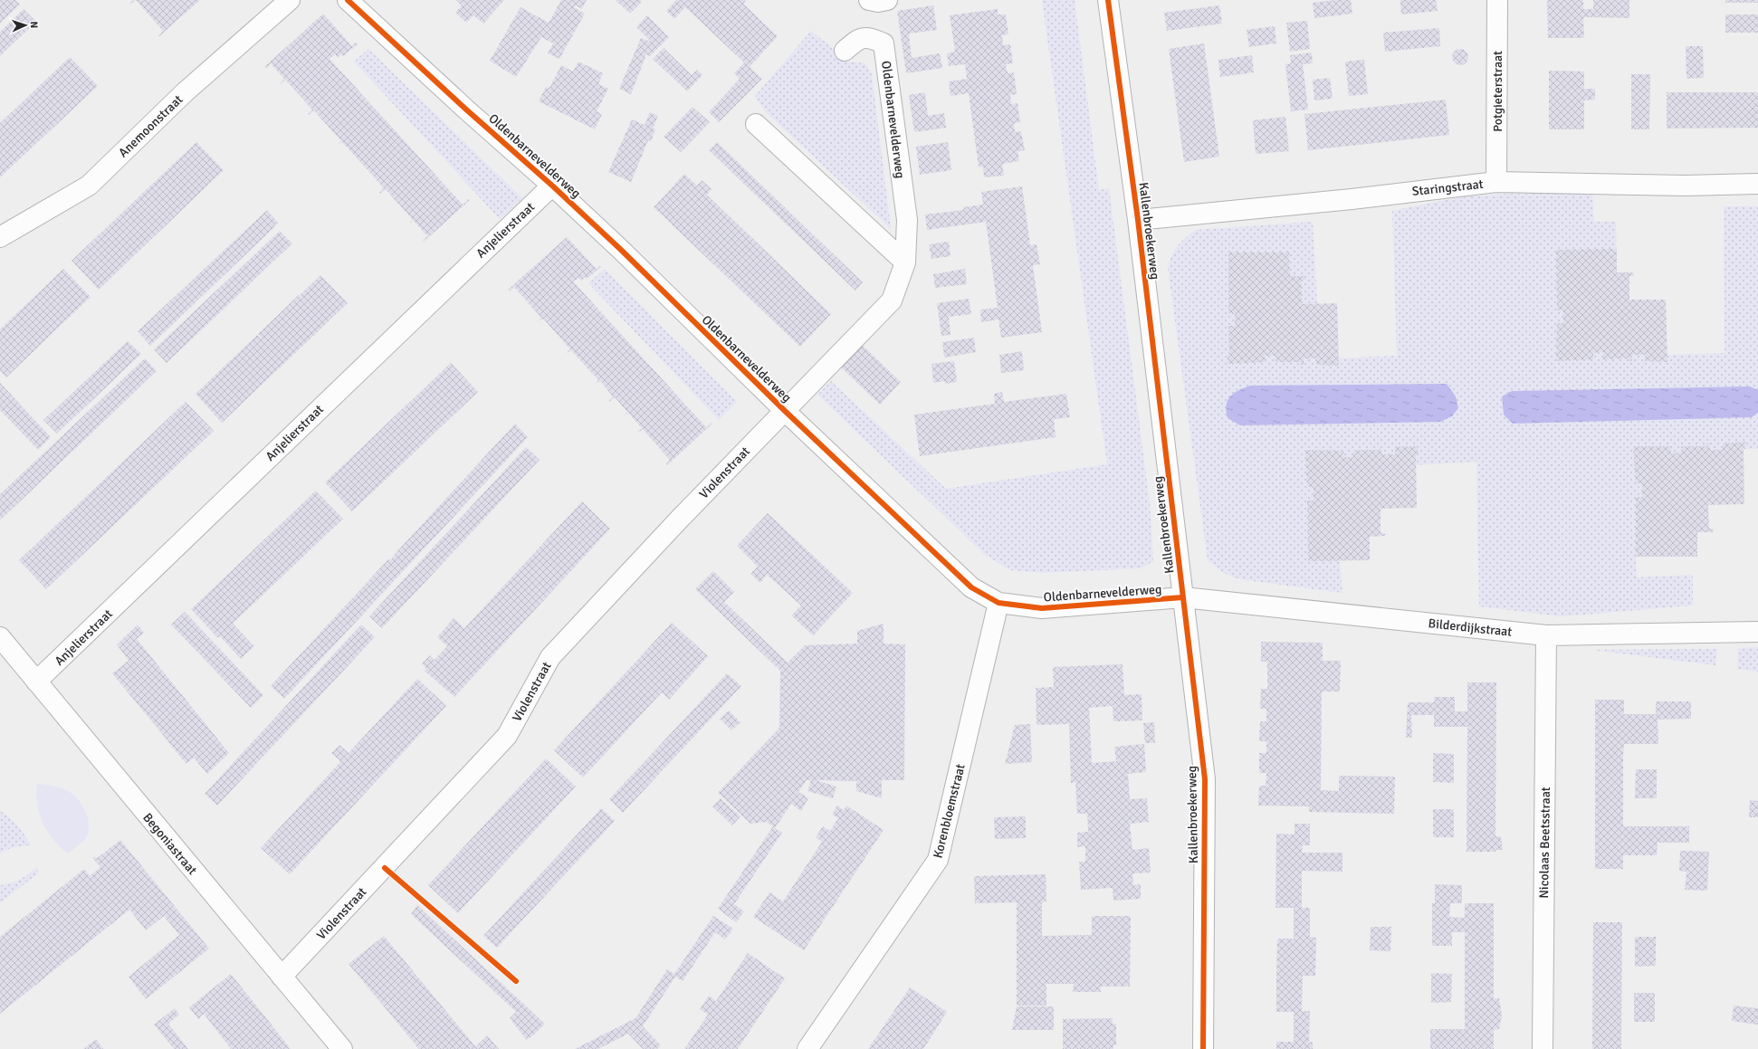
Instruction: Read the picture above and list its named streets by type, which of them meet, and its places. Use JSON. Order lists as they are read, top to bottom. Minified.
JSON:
{"streets":{"street":["Potgieterstraat","Oldenbarnevelderweg","Anemoonstraat","Staringstraat","Anjelierstraat","Kallenbroekerweg","Violenstraat","Bilderdijkstraat","Korenbloemstraat","Nicolaas Beetsstraat","Begoniastraat"]},"crossings":[["Potgieterstraat","Staringstraat"],["Oldenbarnevelderweg","Anjelierstraat"],["Oldenbarnevelderweg","Kallenbroekerweg"],["Oldenbarnevelderweg","Violenstraat"],["Oldenbarnevelderweg","Bilderdijkstraat"],["Oldenbarnevelderweg","Korenbloemstraat"],["Staringstraat","Kallenbroekerweg"],["Anjelierstraat","Begoniastraat"],["Kallenbroekerweg","Bilderdijkstraat"],["Violenstraat","Begoniastraat"],["Bilderdijkstraat","Nicolaas Beetsstraat"]],"north":"right"}
